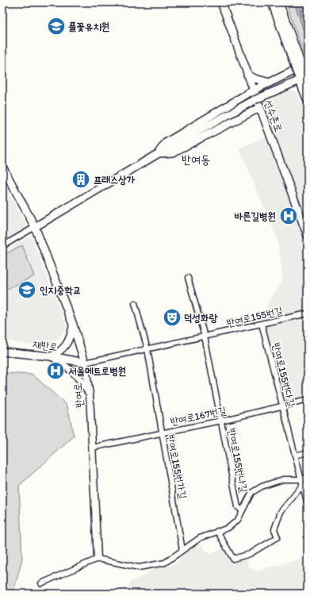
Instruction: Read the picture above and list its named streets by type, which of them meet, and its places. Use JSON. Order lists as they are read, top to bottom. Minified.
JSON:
{"streets":{"main road":["선수촌로","재반로","반여로"],"street":["반여로155번길","반여로155번다길","반여로167번길","반여로155번나길","반여로155번가길"]},"crossings":[["반여로155번길","재반로"],["반여로155번길","반여로155번다길"],["반여로155번길","반여로"],["반여로155번길","반여로155번나길"],["반여로155번길","반여로155번가길"],["재반로","반여로"],["반여로155번다길","반여로167번길"],["반여로","반여로167번길"],["반여로167번길","반여로155번나길"],["반여로167번길","반여로155번가길"]],"districts":["반여동"],"places":{"school or university":["풀꽃유치원","인지중학교"],"building":["프래스상가"],"hospital":["바른길병원","서울메트로병원"],"theatre":["덕성화랑"]}}
